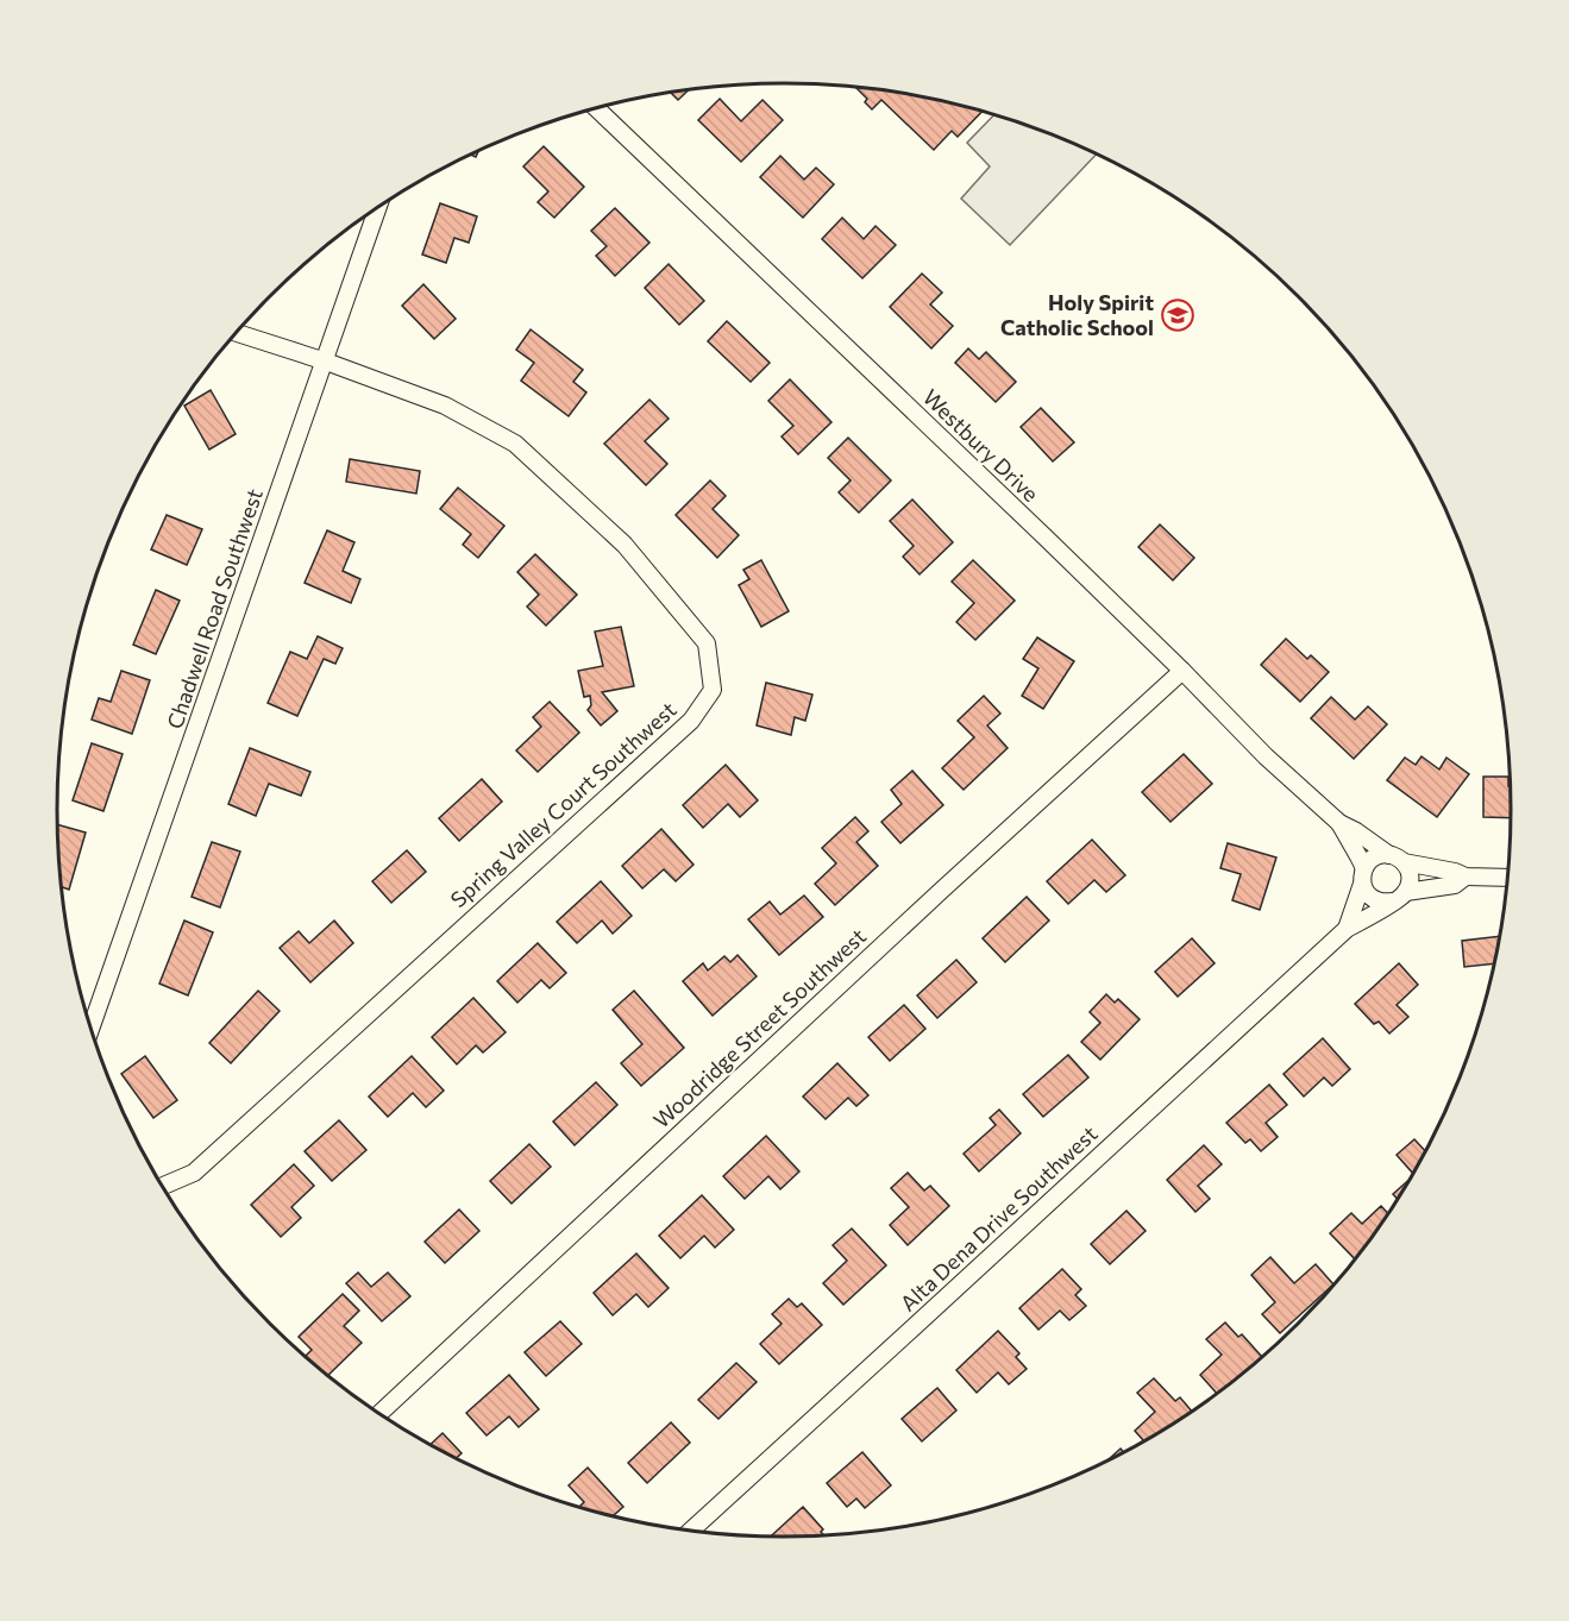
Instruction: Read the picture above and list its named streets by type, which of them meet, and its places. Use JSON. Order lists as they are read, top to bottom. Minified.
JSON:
{"streets":{"street":["Westbury Drive","Chadwell Road Southwest","Spring Valley Court Southwest","Woodridge Street Southwest","Alta Dena Drive Southwest"]},"crossings":[["Westbury Drive","Woodridge Street Southwest"],["Westbury Drive","Alta Dena Drive Southwest"],["Chadwell Road Southwest","Spring Valley Court Southwest"]],"places":{"school or university":["Holy Spirit Catholic School"]}}
